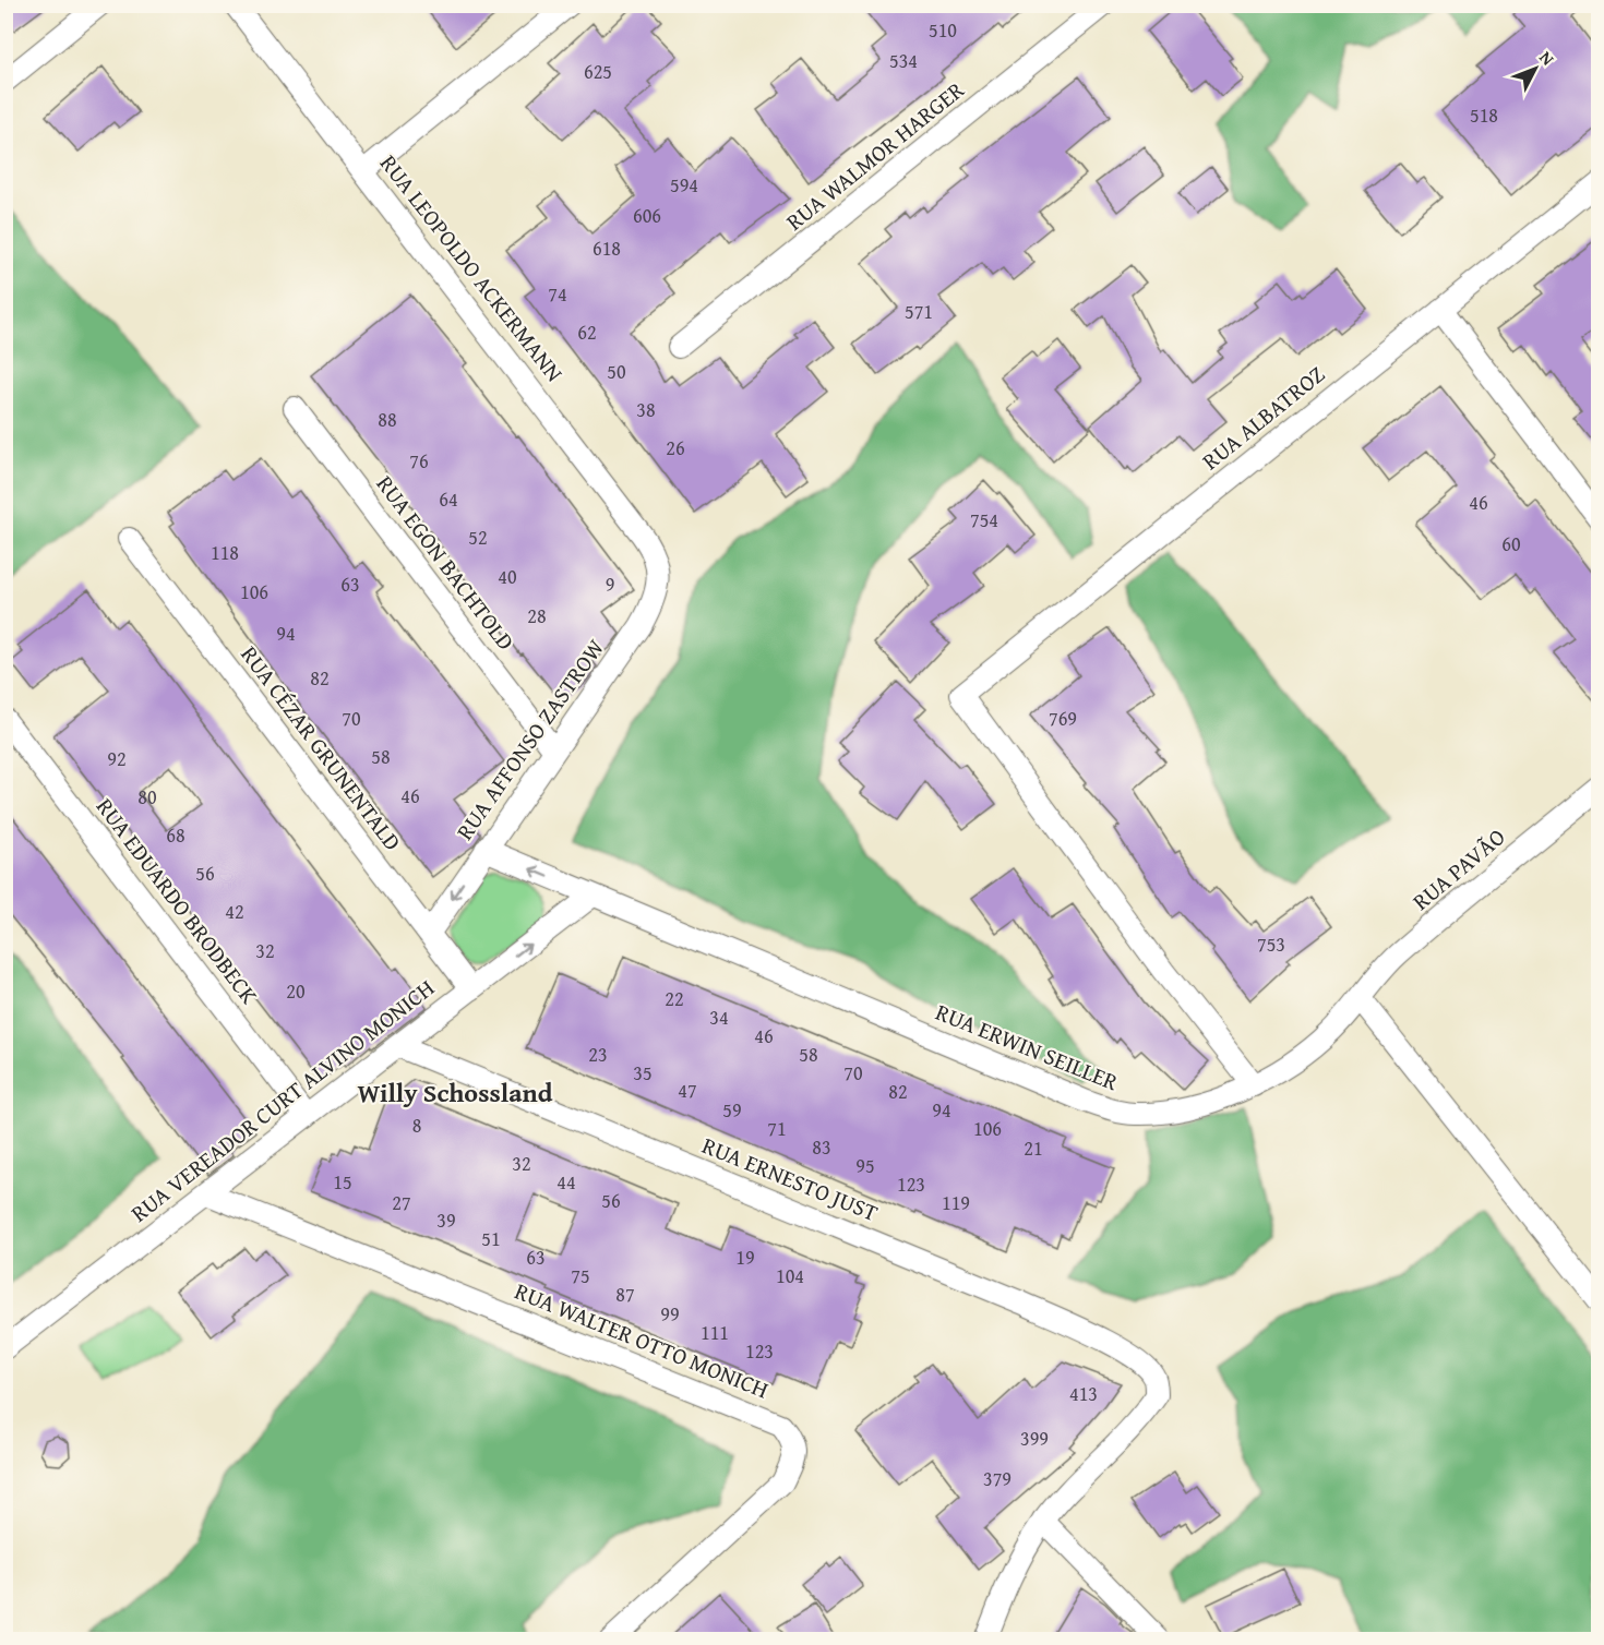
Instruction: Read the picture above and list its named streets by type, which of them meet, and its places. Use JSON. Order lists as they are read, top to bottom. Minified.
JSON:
{"streets":{"street":["RUA WALMOR HARGER","RUA LEOPOLDO ACKERMANN","RUA ALBATROZ","RUA EGON BACHTOLD","RUA AFFONSO ZASTROW","RUA CÉZAR GRUNENTALD","RUA PAVÃO","RUA EDUARDO BRODBECK","RUA ERWIN SEILLER","RUA VEREADOR CURT ALVINO MONICH","RUA ERNESTO JUST","RUA WALTER OTTO MONICH"]},"crossings":[["RUA LEOPOLDO ACKERMANN","RUA AFFONSO ZASTROW"],["RUA ALBATROZ","RUA ERWIN SEILLER"],["RUA EGON BACHTOLD","RUA AFFONSO ZASTROW"],["RUA AFFONSO ZASTROW","RUA CÉZAR GRUNENTALD"],["RUA AFFONSO ZASTROW","RUA ERWIN SEILLER"],["RUA CÉZAR GRUNENTALD","RUA VEREADOR CURT ALVINO MONICH"],["RUA PAVÃO","RUA ERWIN SEILLER"],["RUA EDUARDO BRODBECK","RUA VEREADOR CURT ALVINO MONICH"],["RUA ERWIN SEILLER","RUA VEREADOR CURT ALVINO MONICH"],["RUA VEREADOR CURT ALVINO MONICH","RUA ERNESTO JUST"],["RUA VEREADOR CURT ALVINO MONICH","RUA WALTER OTTO MONICH"]],"districts":["Willy Schossland"],"house_numbers":["510","534","625","518","594","606","618","74","571","62","50","38","88","26","76","64","46","754","52","60","118","40","63","9","106","28","94","82","70","769","58","92","46","80","68","56","42","753","32","20","22","34","46","23","58","35","70","47","82","59","94","8","71","106","83","21","32","95","15","44","123","56","27","119","39","51","63","19","75","104","87","99","111","123","413","399","379"],"north":"top right"}
